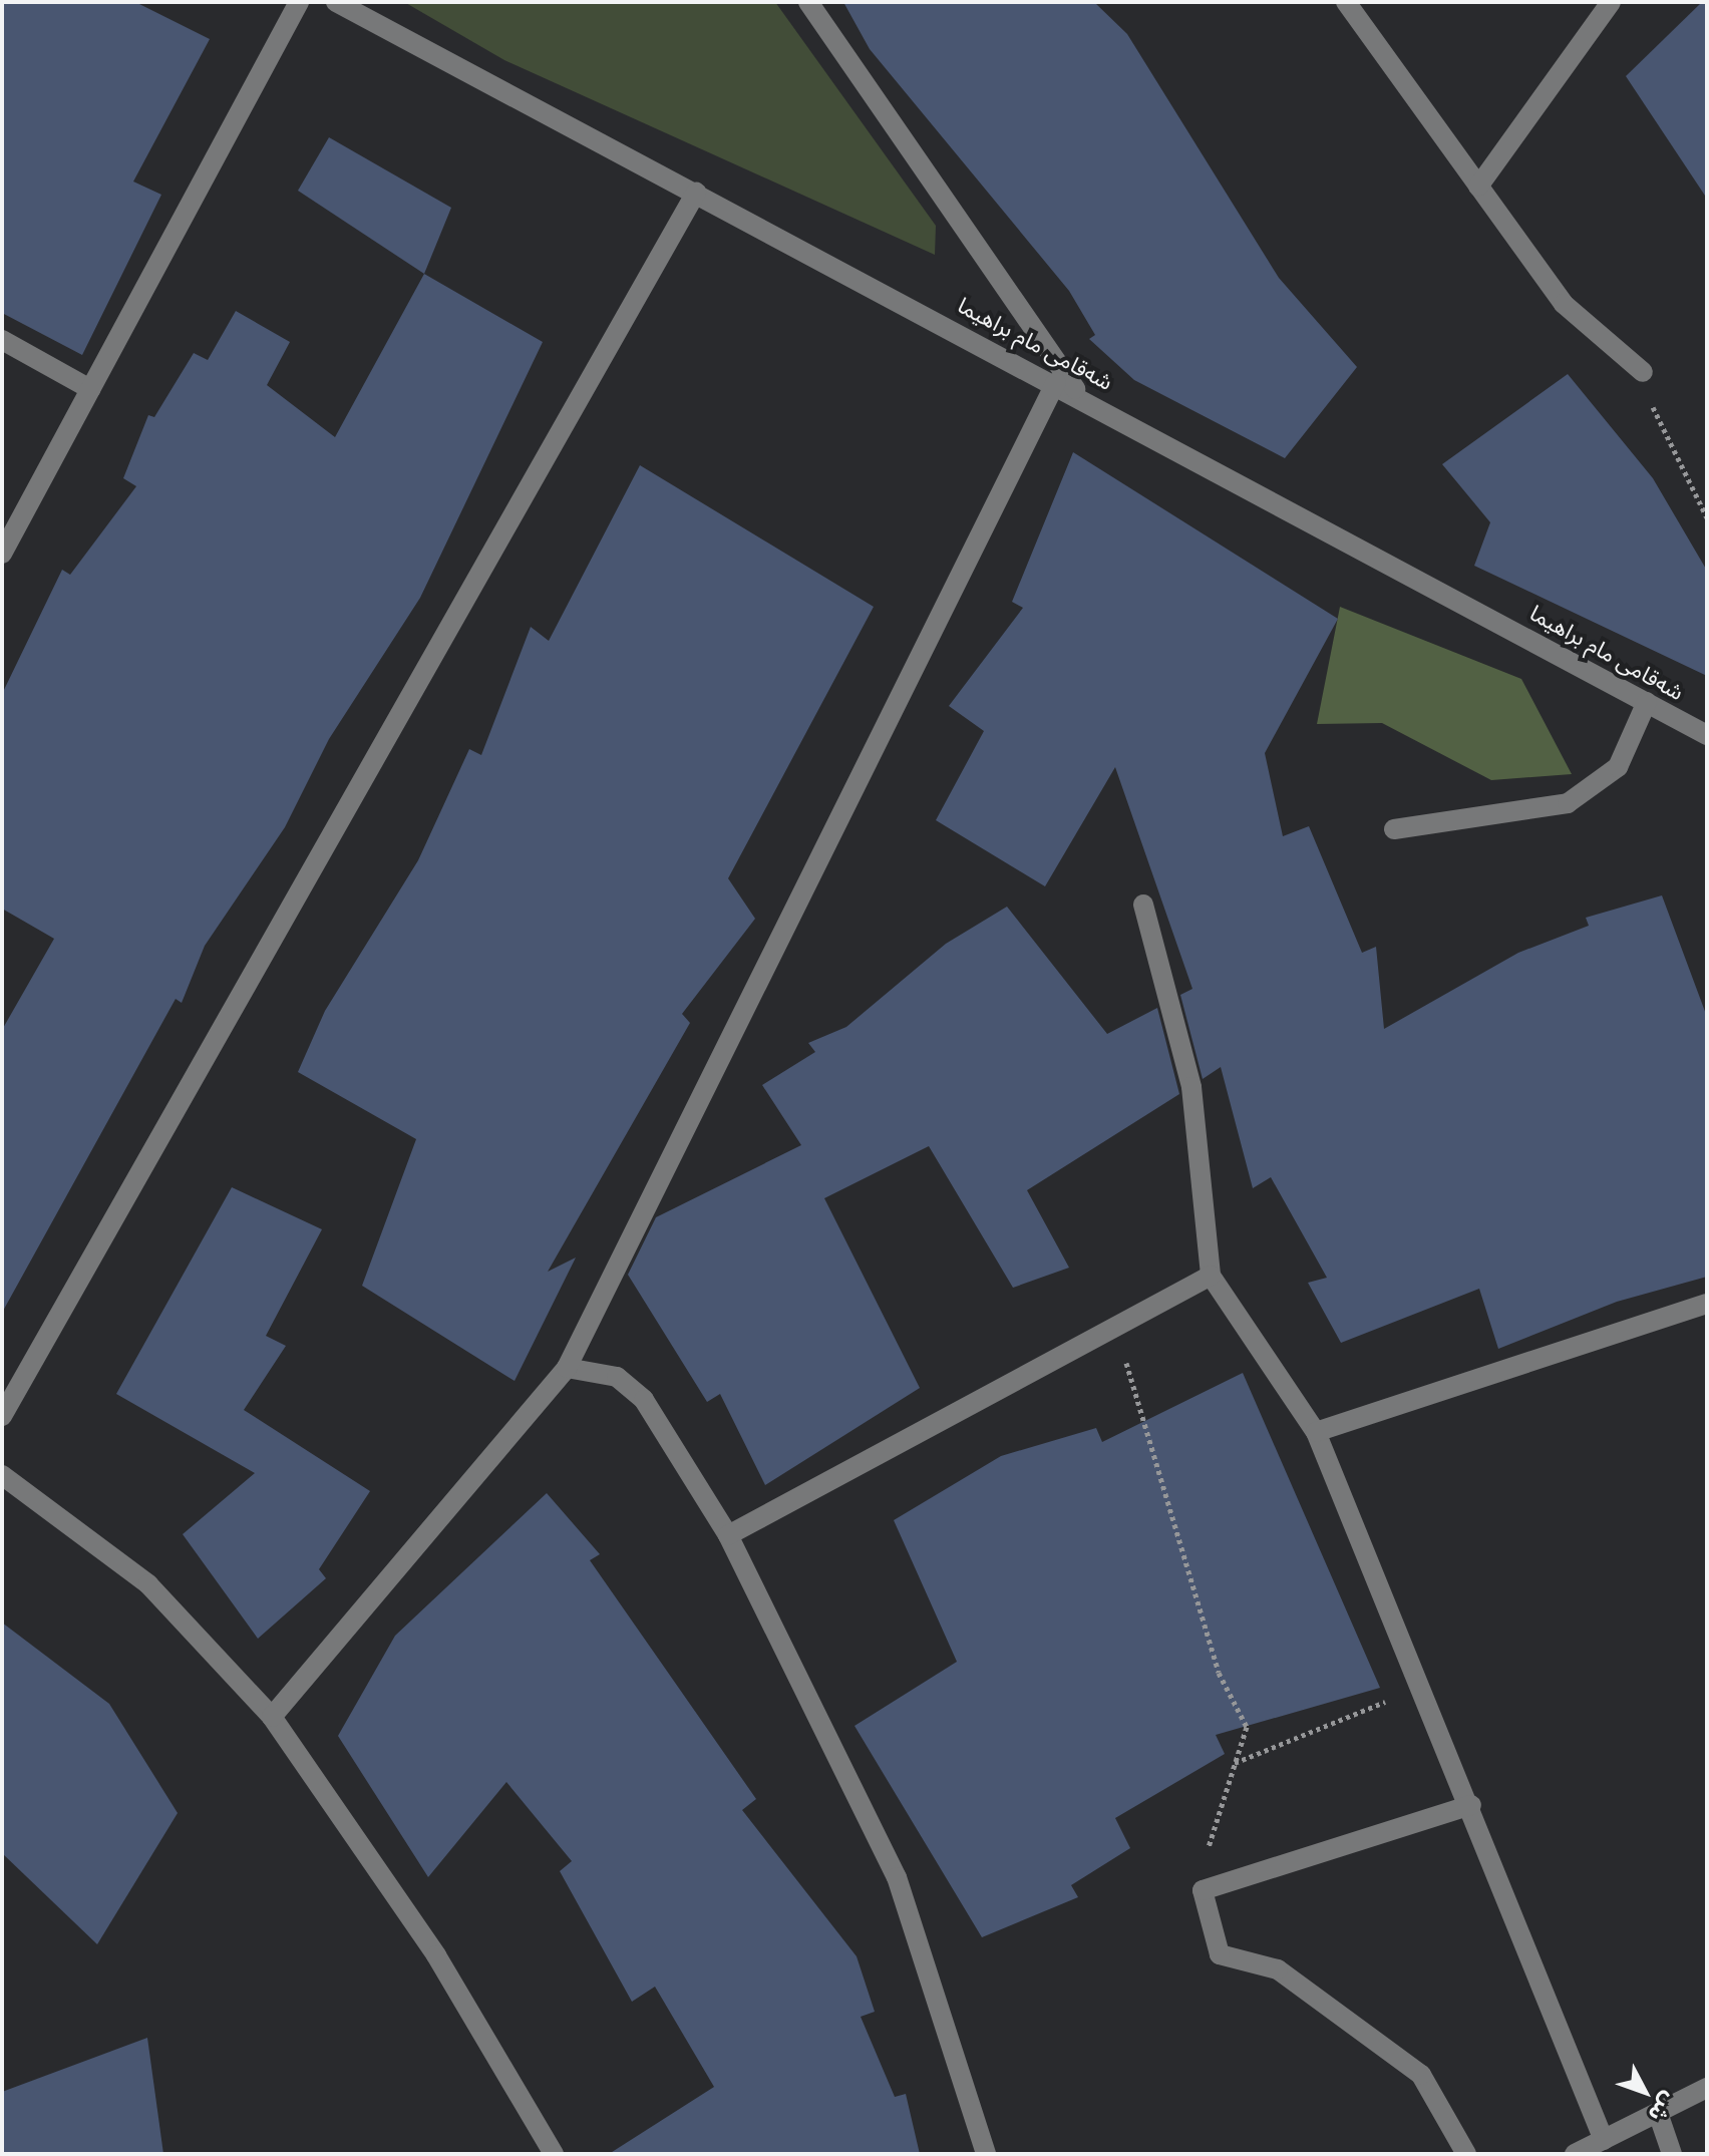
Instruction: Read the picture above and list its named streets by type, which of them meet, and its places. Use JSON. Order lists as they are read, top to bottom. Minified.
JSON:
{"streets":{"street":["شەقامی مام براهیما"]},"north":"bottom right"}
